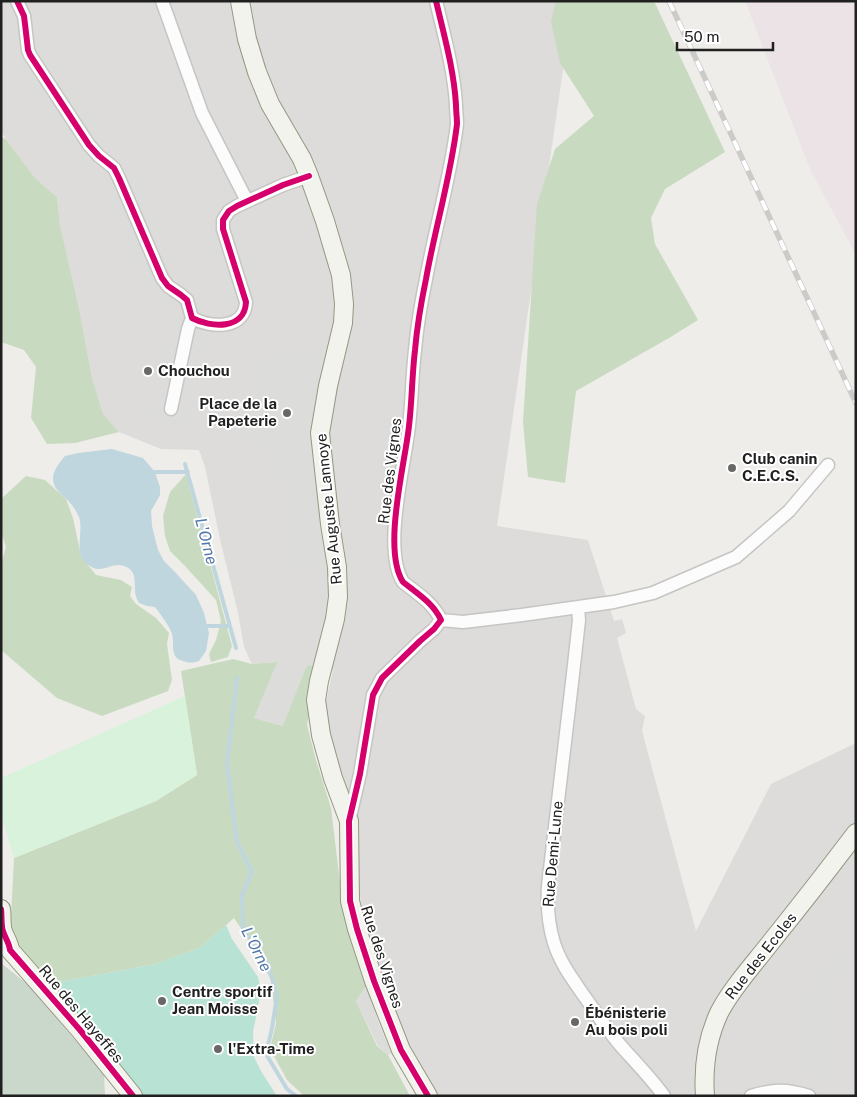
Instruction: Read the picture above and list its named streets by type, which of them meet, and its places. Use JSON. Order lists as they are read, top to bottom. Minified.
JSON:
{"streets":{"street":["Rue des Vignes","Rue Auguste Lannoye","Rue Demi-Lune","Rue des Ecoles","Rue des Hayeffes"]},"crossings":[["Rue des Vignes","Rue Auguste Lannoye"]],"water":["L'Orne"],"places":["Chouchou","Place de la Papeterie","Club canin C.E.C.S.","Centre sportif Jean Moisse","Ébénisterie Au bois poli","l'Extra-Time"],"scale_bar":"50 m"}
